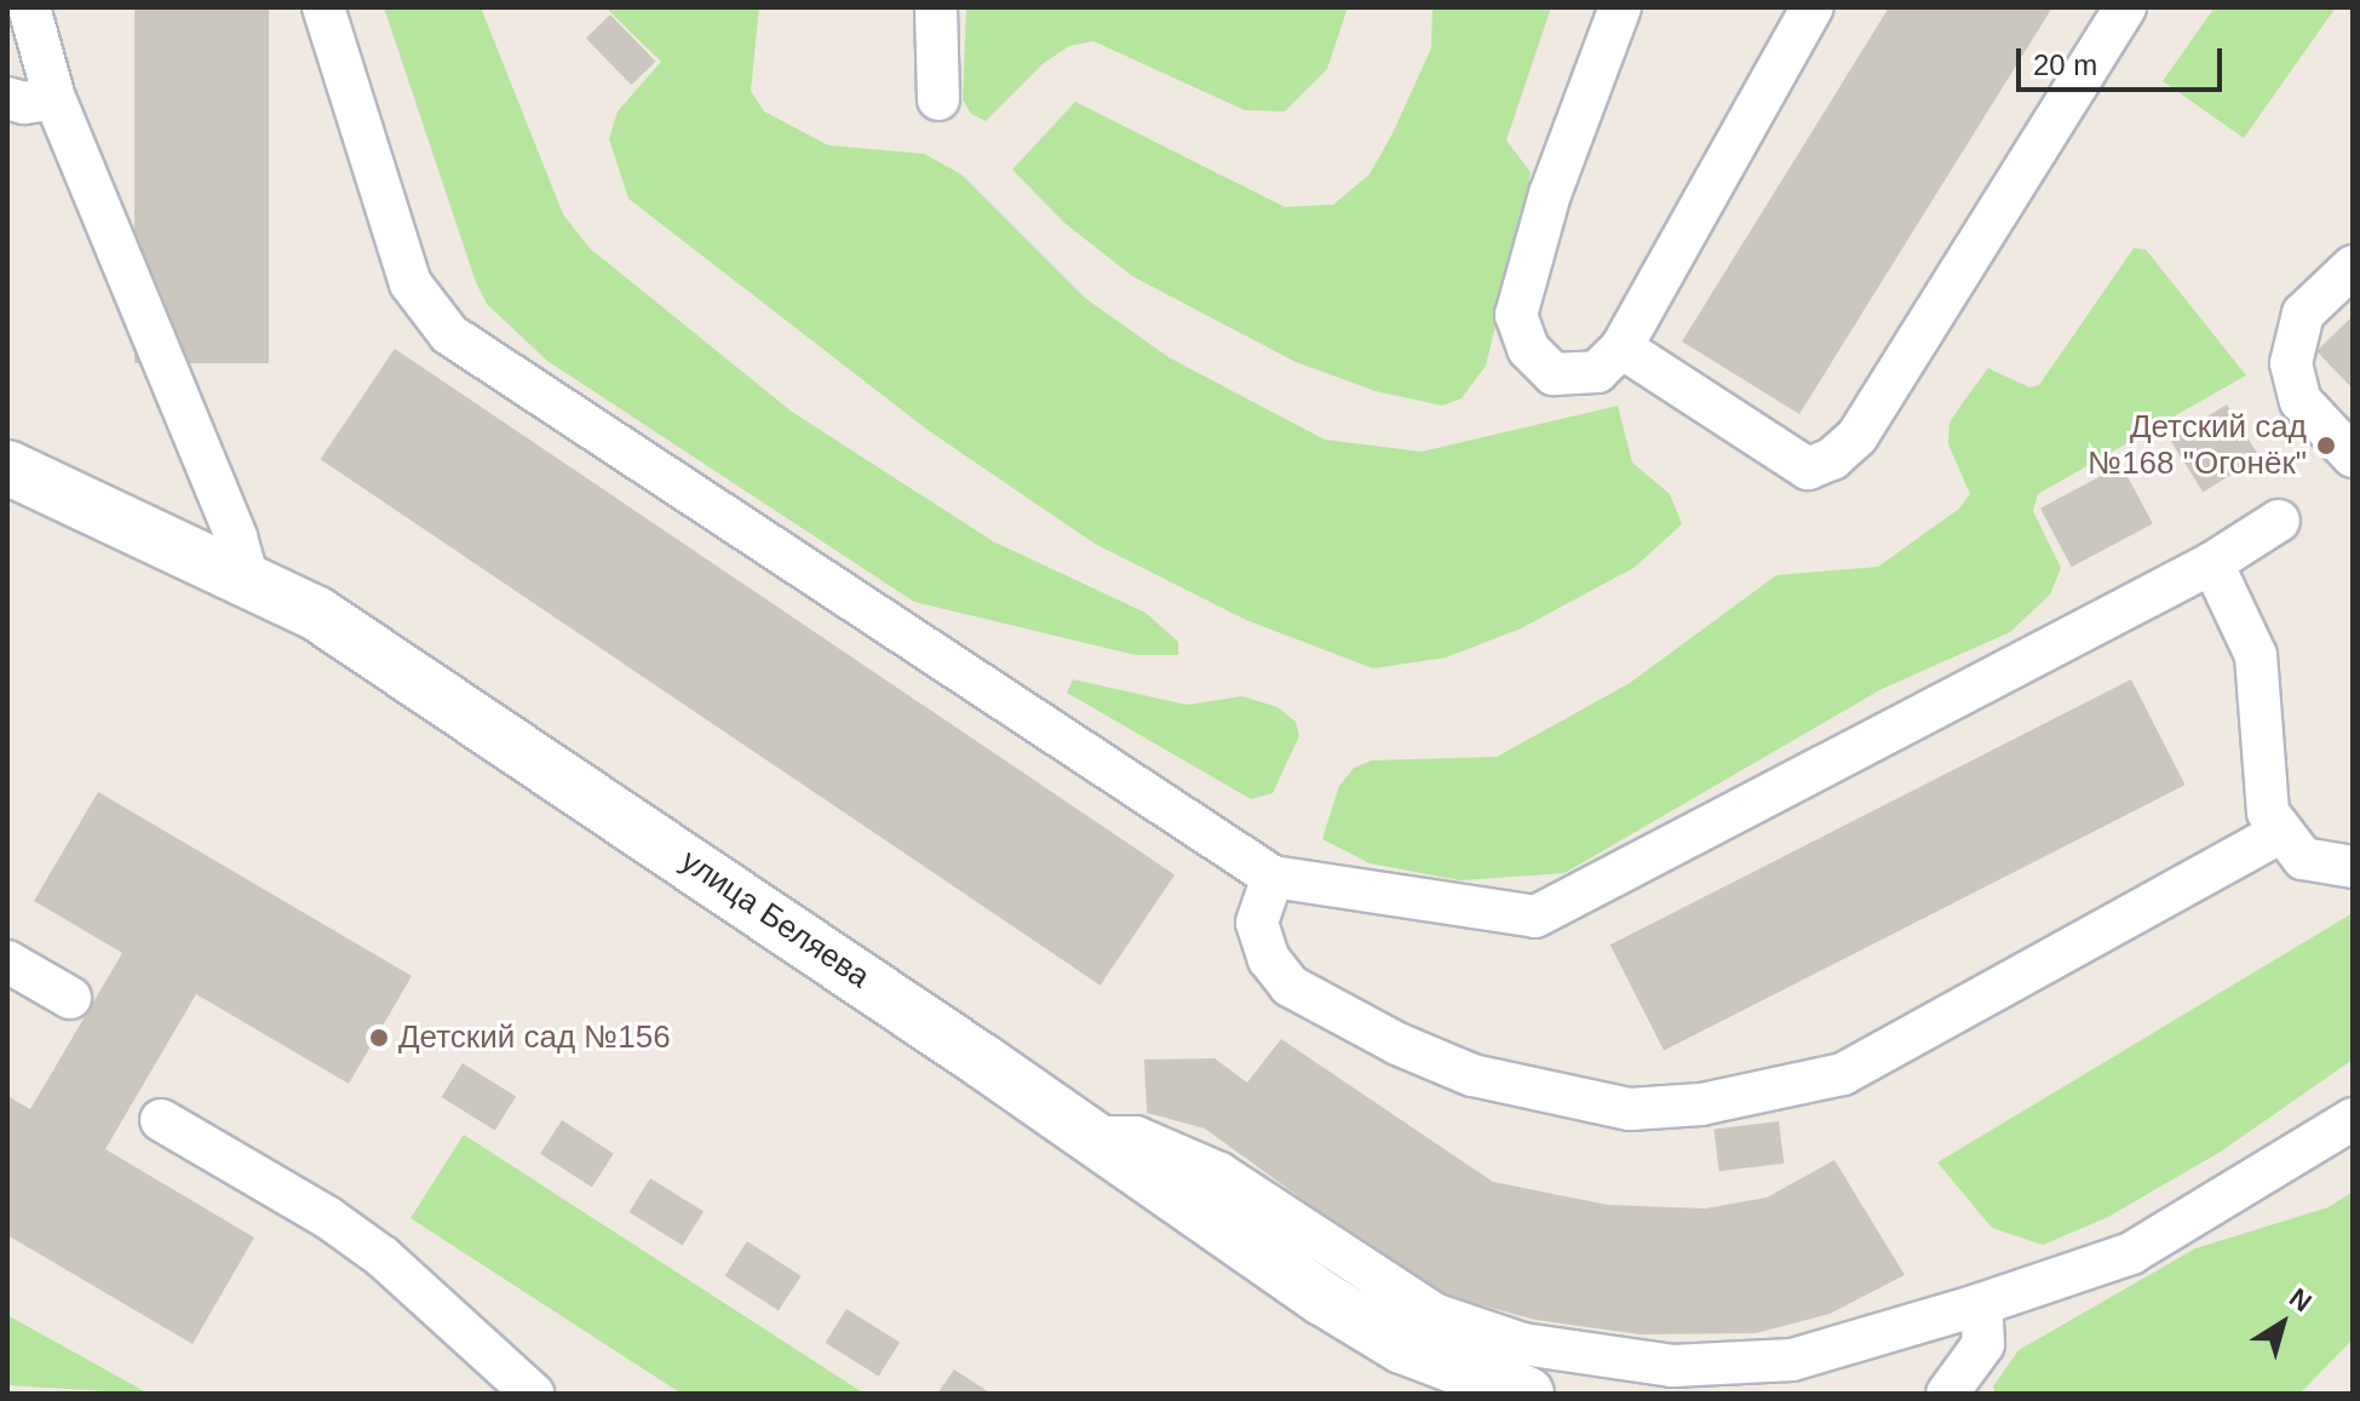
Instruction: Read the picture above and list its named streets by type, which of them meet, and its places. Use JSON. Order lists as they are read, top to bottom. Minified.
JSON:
{"streets":{"street":["улица Беляева"]},"places":["Детский сад №168 \"Огонёк\"","Детский сад №156"],"scale_bar":"20 m","north":"top right"}
